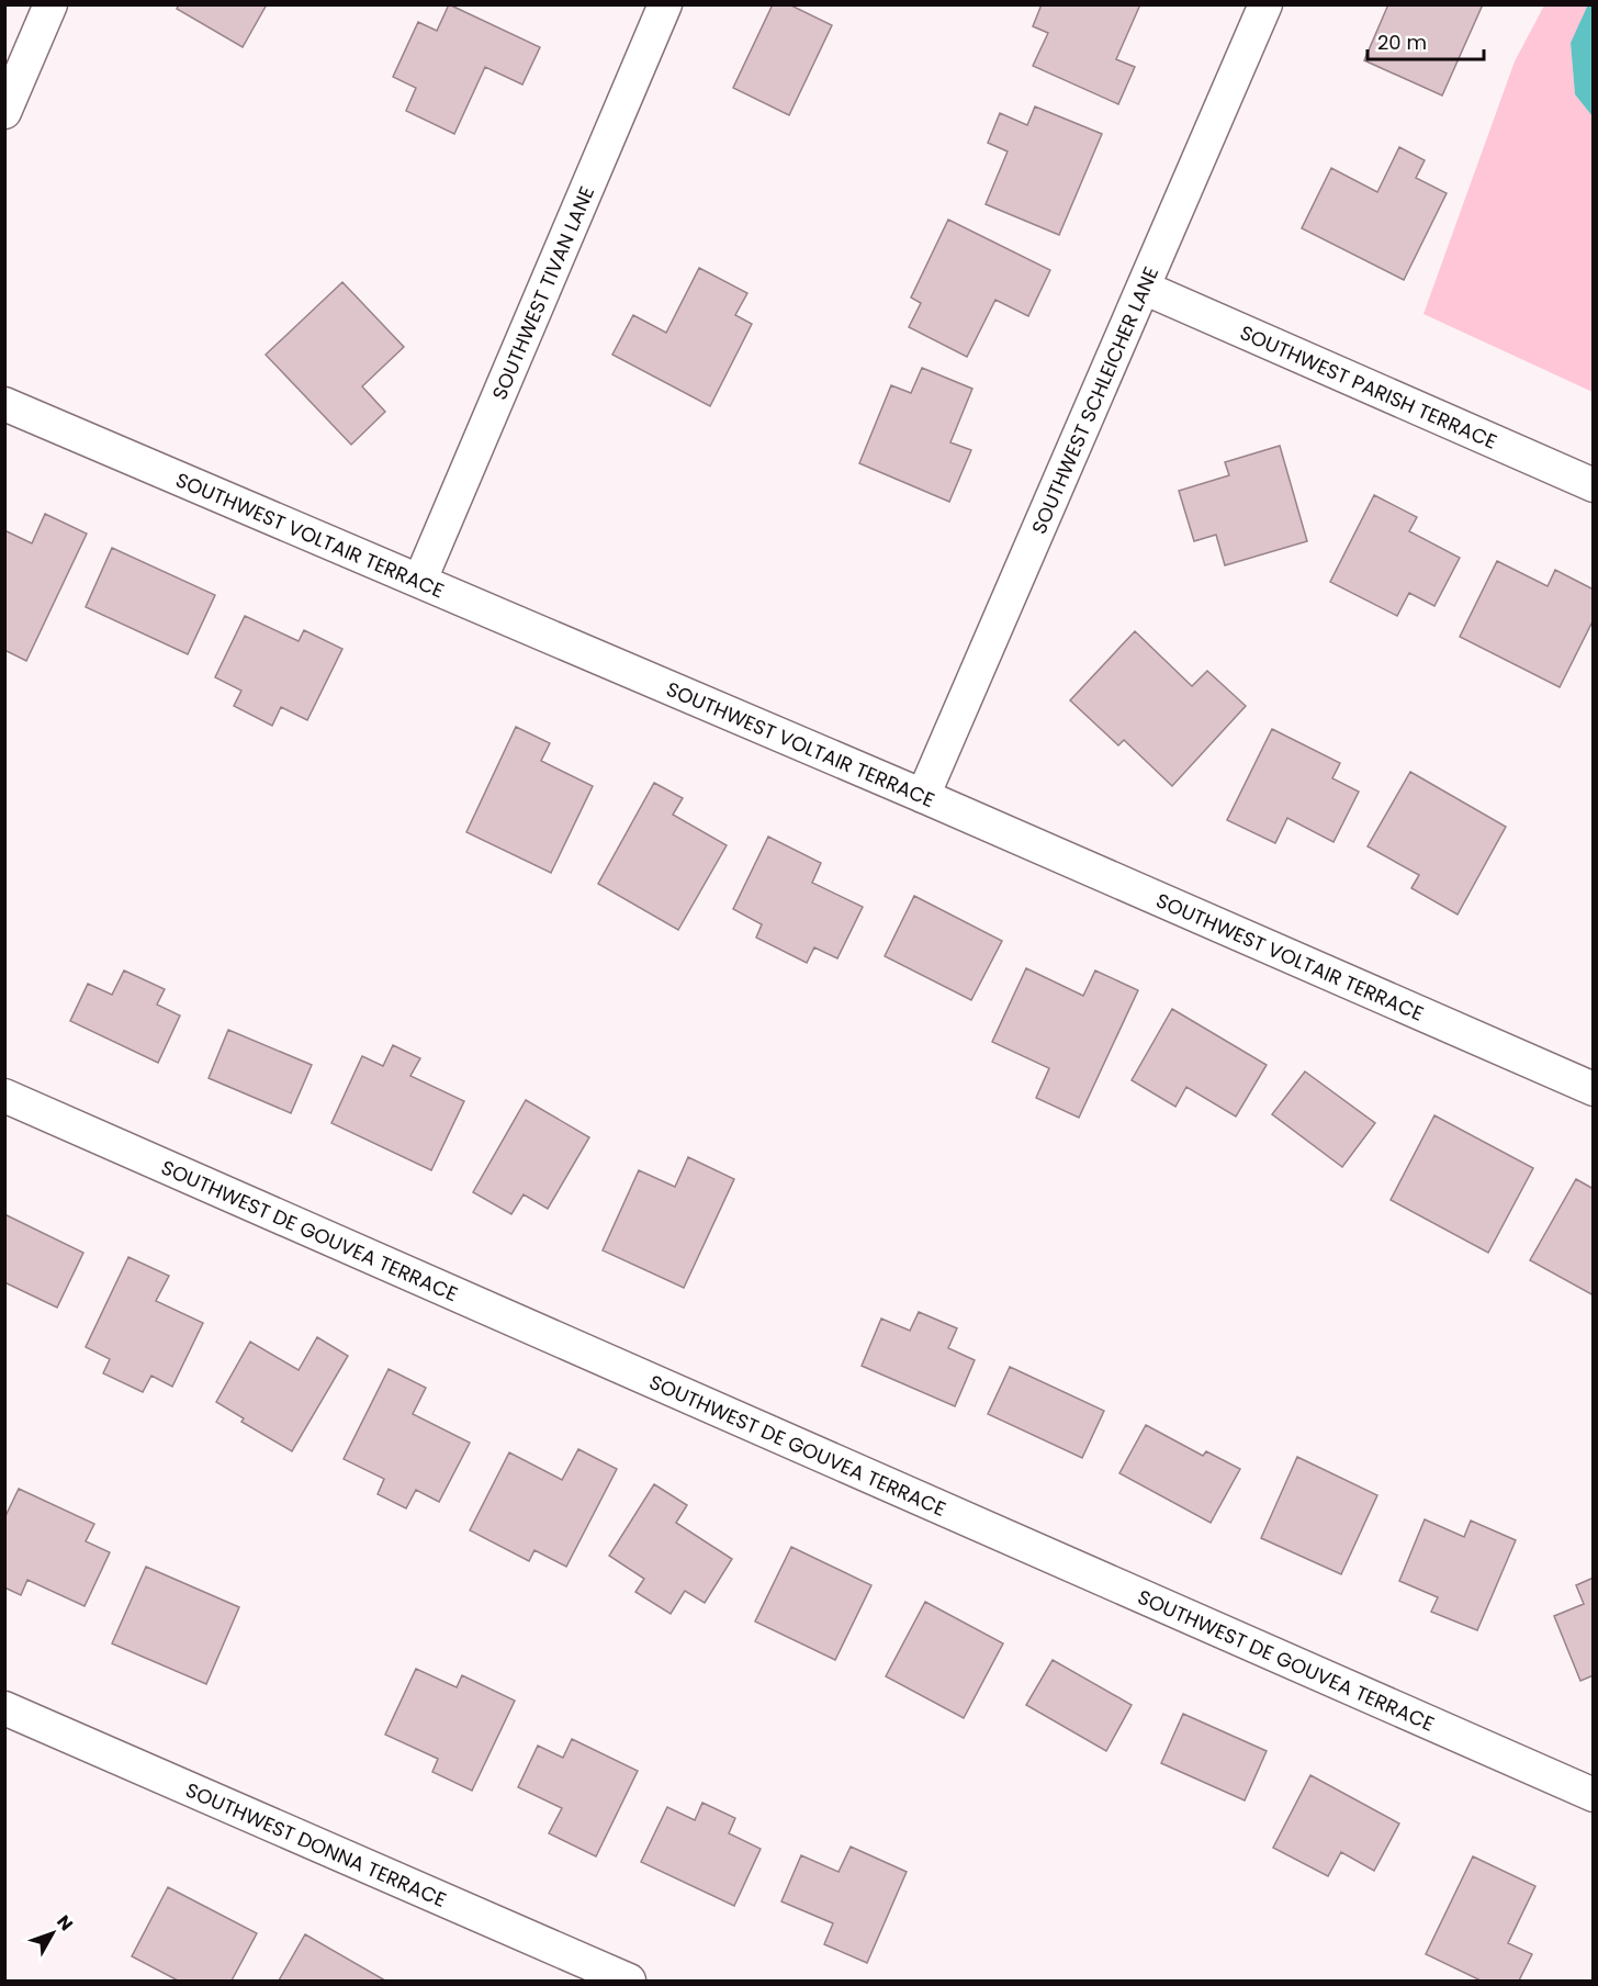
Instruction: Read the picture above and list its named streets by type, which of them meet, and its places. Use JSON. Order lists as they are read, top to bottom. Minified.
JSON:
{"streets":{"street":["SOUTHWEST TIVAN LANE","SOUTHWEST PARISH TERRACE","SOUTHWEST SCHLEICHER LANE","SOUTHWEST VOLTAIR TERRACE","SOUTHWEST DE GOUVEA TERRACE","SOUTHWEST DONNA TERRACE"]},"crossings":[["SOUTHWEST TIVAN LANE","SOUTHWEST VOLTAIR TERRACE"],["SOUTHWEST PARISH TERRACE","SOUTHWEST SCHLEICHER LANE"],["SOUTHWEST SCHLEICHER LANE","SOUTHWEST VOLTAIR TERRACE"]],"scale_bar":"20 m","north":"top right"}
